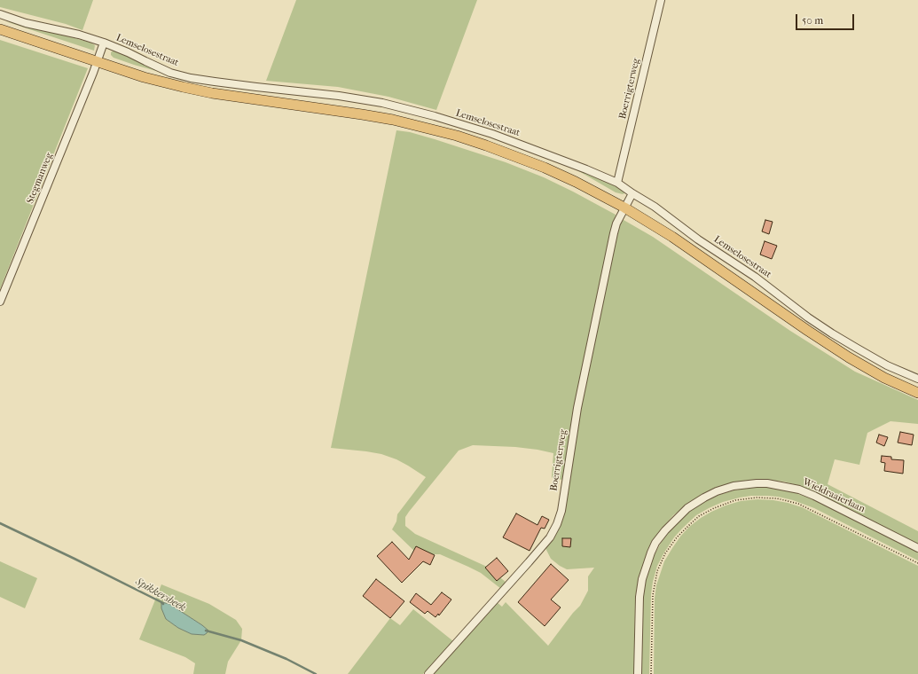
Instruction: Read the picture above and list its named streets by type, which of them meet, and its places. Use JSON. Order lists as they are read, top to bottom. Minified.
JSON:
{"streets":{"street":["Lemselosestraat","Boerrigterweg","Stegmanweg","Wieldraaierlaan"]},"crossings":[["Lemselosestraat","Boerrigterweg"],["Lemselosestraat","Stegmanweg"]],"water":["Spikkersbeek"],"scale_bar":"50 m"}
